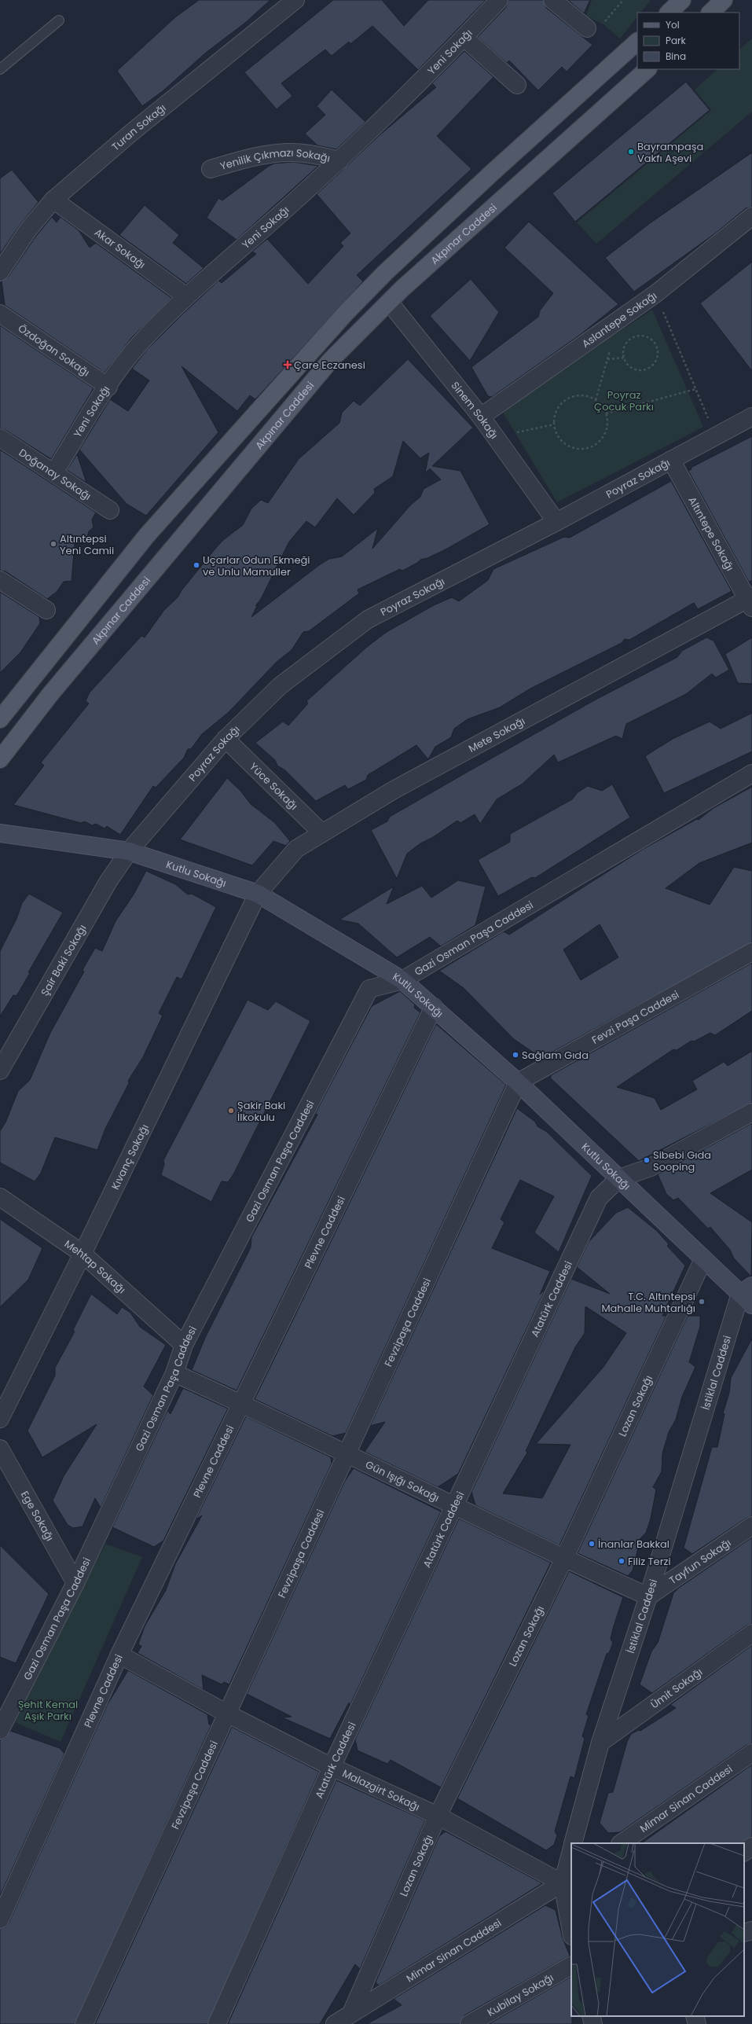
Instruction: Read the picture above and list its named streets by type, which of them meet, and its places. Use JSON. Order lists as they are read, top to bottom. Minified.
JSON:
{"streets":{"main road":["Akpınar Caddesi"],"street":["Yeni Sokağı","Turan Sokağı","Yenilik Çıkmazı Sokağı","Akar Sokağı","Aslantepe Sokağı","Özdoğan Sokağı","Sinem Sokağı","Doğanay Sokağı","Poyraz Sokağı","Altıntepe Sokağı","Mete Sokağı","Yüce Sokağı","Kutlu Sokağı","Gazi Osman Paşa Caddesi","Şair Baki Sokağı","Fevzi Paşa Caddesi","Kıvanç Sokağı","Plevne Caddesi","Mehtap Sokağı","Atatürk Caddesi","Fevzipaşa Caddesi","İstiklal Caddesi","Lozan Sokağı","Gün Işığı Sokağı","Ege Sokağı","Tayfun Sokağı","Ümit Sokağı","Malazgirt Sokağı","Mimar Sinan Caddesi","Kubilay Sokağı"]},"crossings":[["Yeni Sokağı","Yenilik Çıkmazı Sokağı"],["Yeni Sokağı","Akar Sokağı"],["Yeni Sokağı","Özdoğan Sokağı"],["Yeni Sokağı","Doğanay Sokağı"],["Turan Sokağı","Akar Sokağı"],["Akpınar Caddesi","Sinem Sokağı"],["Aslantepe Sokağı","Sinem Sokağı"],["Sinem Sokağı","Poyraz Sokağı"],["Poyraz Sokağı","Altıntepe Sokağı"],["Poyraz Sokağı","Yüce Sokağı"],["Poyraz Sokağı","Kutlu Sokağı"],["Poyraz Sokağı","Şair Baki Sokağı"],["Altıntepe Sokağı","Mete Sokağı"],["Mete Sokağı","Yüce Sokağı"],["Mete Sokağı","Kutlu Sokağı"],["Mete Sokağı","Kıvanç Sokağı"],["Kutlu Sokağı","Gazi Osman Paşa Caddesi"],["Kutlu Sokağı","Şair Baki Sokağı"],["Kutlu Sokağı","Fevzi Paşa Caddesi"],["Kutlu Sokağı","Kıvanç Sokağı"],["Kutlu Sokağı","Plevne Caddesi"],["Kutlu Sokağı","Atatürk Caddesi"],["Kutlu Sokağı","Fevzipaşa Caddesi"],["Kutlu Sokağı","İstiklal Caddesi"],["Kutlu Sokağı","Lozan Sokağı"],["Gazi Osman Paşa Caddesi","Mehtap Sokağı"],["Gazi Osman Paşa Caddesi","Gün Işığı Sokağı"],["Gazi Osman Paşa Caddesi","Ege Sokağı"],["Fevzi Paşa Caddesi","Fevzipaşa Caddesi"],["Kıvanç Sokağı","Mehtap Sokağı"],["Plevne Caddesi","Gün Işığı Sokağı"],["Plevne Caddesi","Malazgirt Sokağı"],["Atatürk Caddesi","Gün Işığı Sokağı"],["Atatürk Caddesi","Malazgirt Sokağı"],["Fevzipaşa Caddesi","Gün Işığı Sokağı"],["Fevzipaşa Caddesi","Malazgirt Sokağı"],["İstiklal Caddesi","Gün Işığı Sokağı"],["İstiklal Caddesi","Tayfun Sokağı"],["İstiklal Caddesi","Ümit Sokağı"],["Lozan Sokağı","Gün Işığı Sokağı"],["Lozan Sokağı","Malazgirt Sokağı"],["Lozan Sokağı","Mimar Sinan Caddesi"],["Gün Işığı Sokağı","Tayfun Sokağı"],["Malazgirt Sokağı","Mimar Sinan Caddesi"]],"parks":["Poyraz Çocuk Parkı","Şehit Kemal Aşık Parkı"],"places":{"other":["Bayrampaşa Vakfı Aşevi","Altıntepsi Yeni Camii","Uçarlar Odun Ekmeği ve Unlu Mamuller","Sağlam Gıda","Şakir Baki İlkokulu","Sibebi Gıda Sooping","T.C. Altıntepsi Mahalle Muhtarlığı","İnanlar Bakkal","Filiz Terzi"],"health":["Çare Eczanesi"]},"legend":["Yol","Park","Bina"]}
